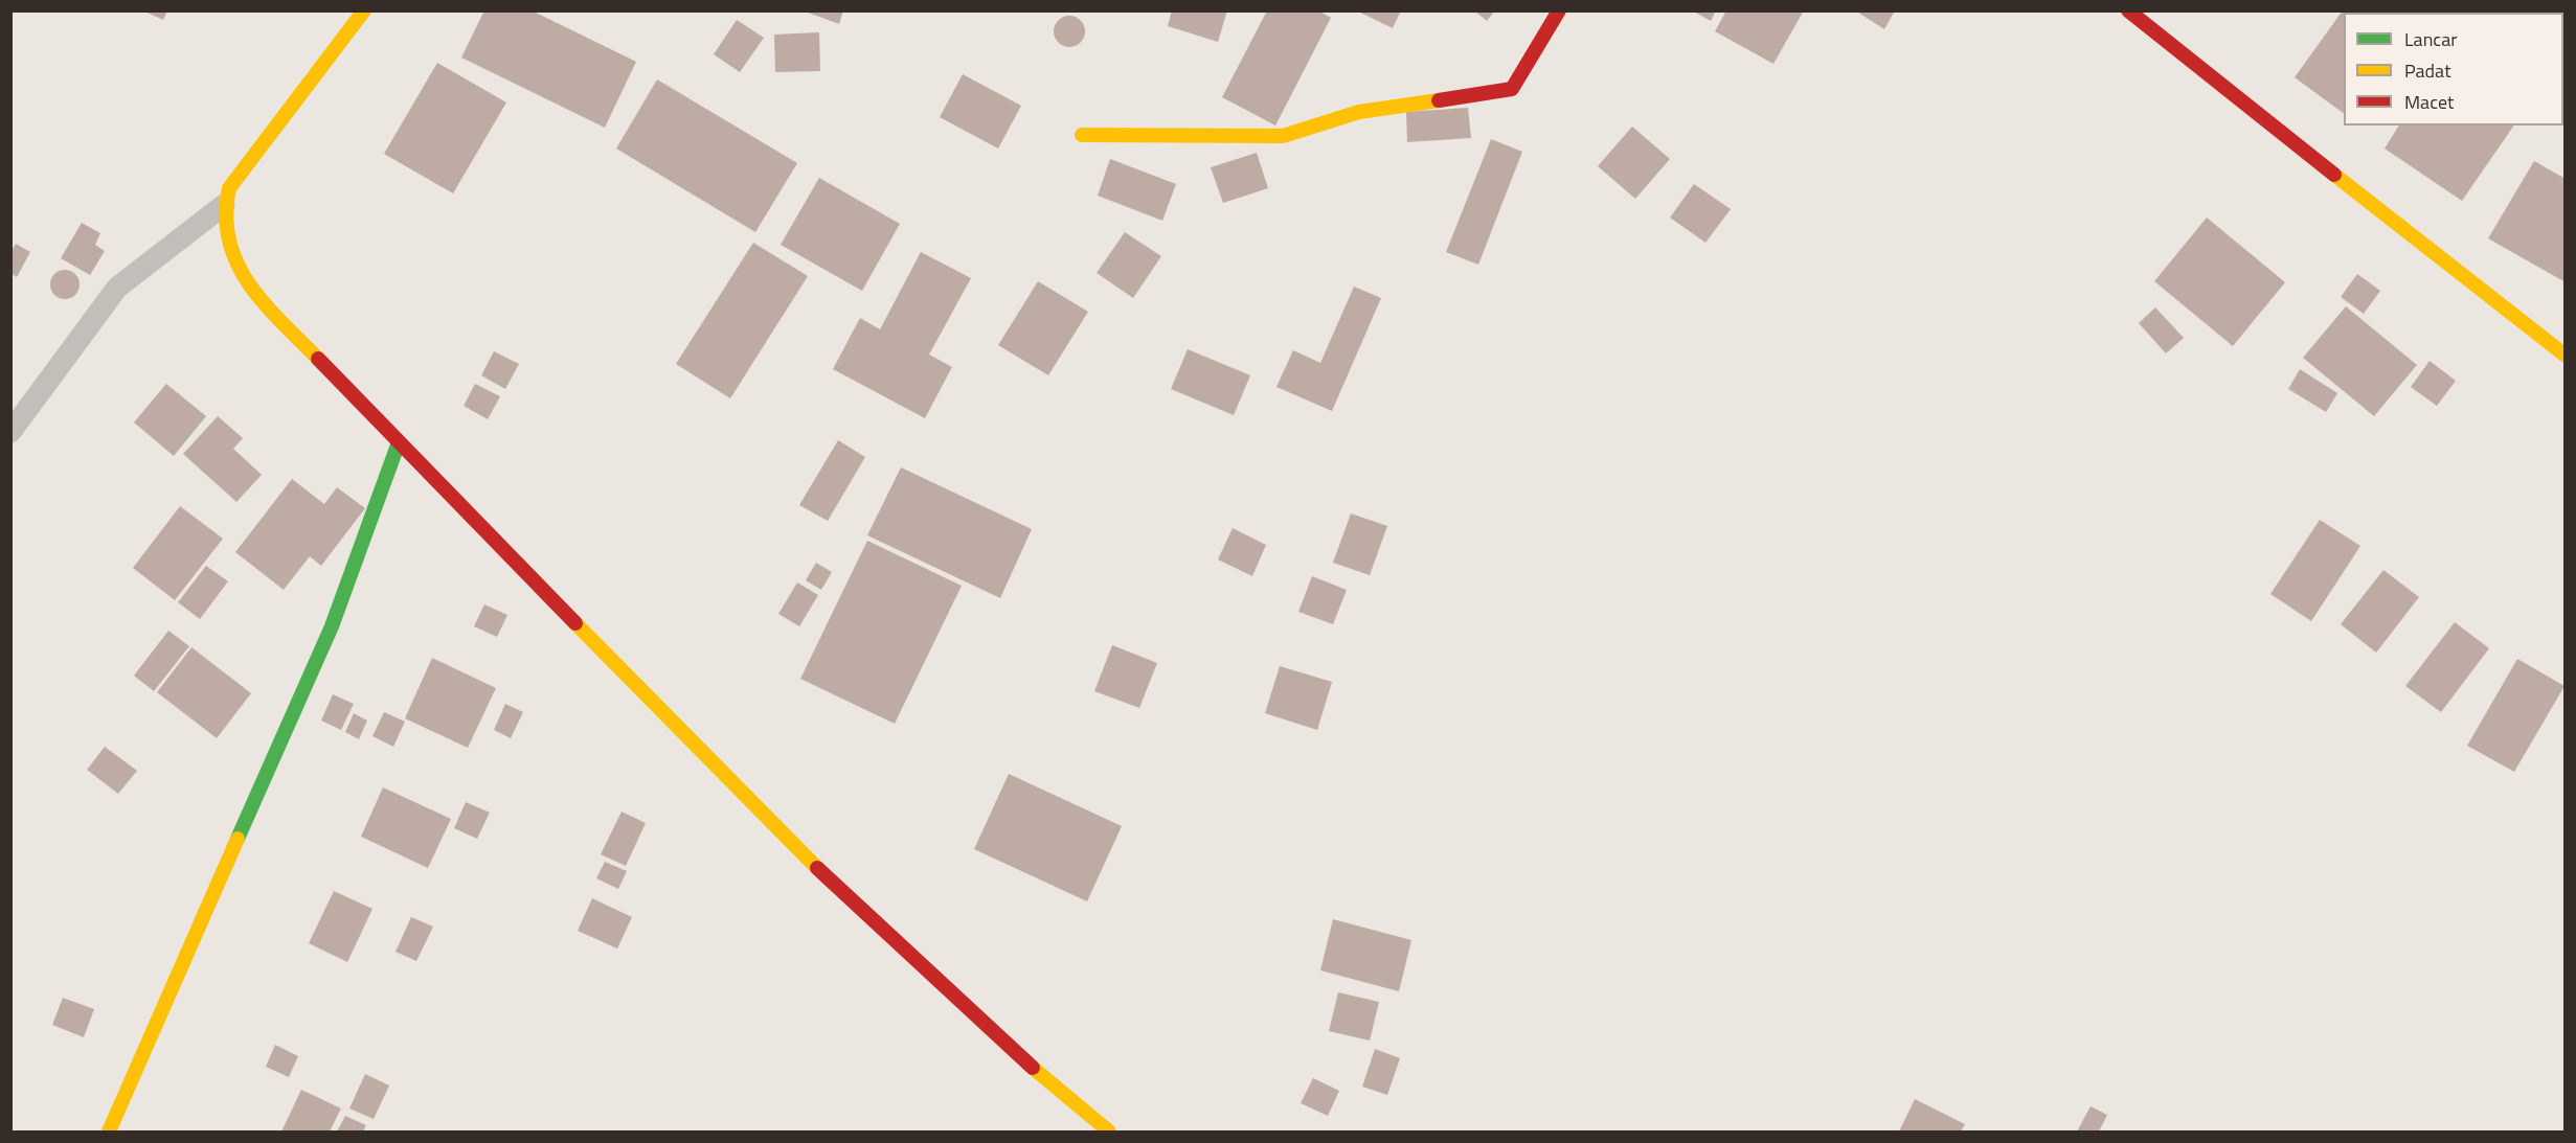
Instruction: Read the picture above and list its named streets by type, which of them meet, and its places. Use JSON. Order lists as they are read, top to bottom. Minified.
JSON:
{"legend":["Lancar","Padat","Macet"]}
